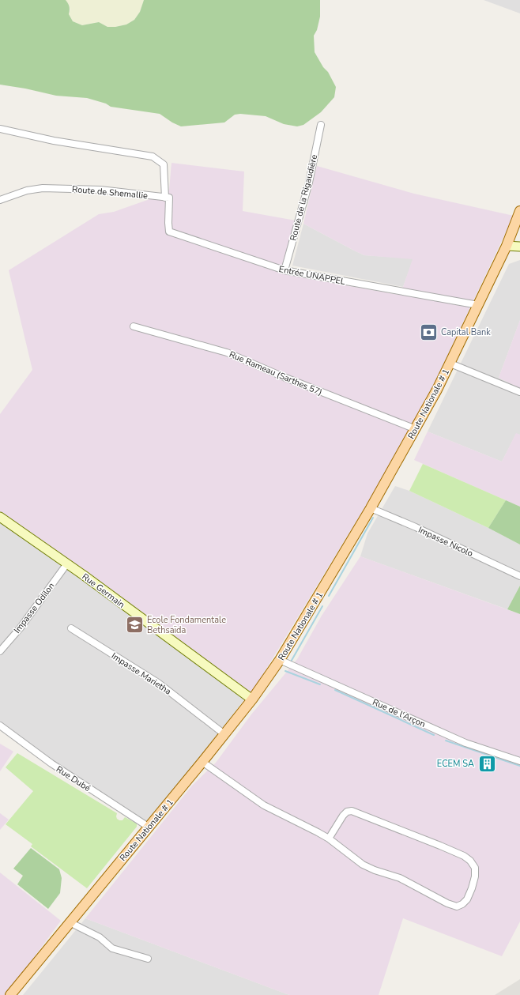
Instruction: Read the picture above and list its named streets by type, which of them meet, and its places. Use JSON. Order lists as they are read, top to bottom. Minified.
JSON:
{"streets":{"main road":["Route Nationale # 1"],"street":["Route de Shemallie","Route de la Rigaudière","Entrée UNAPPEL","Rue Rameau (Sarthes 57)","Impasse Nicolo","Rue Germain","Impasse Odilon","Impasse Marietha","Rue de l'Arçon","Rue Dubé"]},"crossings":[["Route de Shemallie","Entrée UNAPPEL"],["Route de la Rigaudière","Entrée UNAPPEL"],["Entrée UNAPPEL","Route Nationale # 1"],["Rue Rameau (Sarthes 57)","Route Nationale # 1"],["Route Nationale # 1","Impasse Nicolo"],["Route Nationale # 1","Rue Germain"],["Route Nationale # 1","Impasse Marietha"],["Route Nationale # 1","Rue de l'Arçon"],["Route Nationale # 1","Rue Dubé"],["Rue Germain","Impasse Odilon"]],"places":{"bank":["Capital Bank"],"school or university":["Ecole Fondamentale Bethsaïda"],"building":["ECEM SA"]}}
